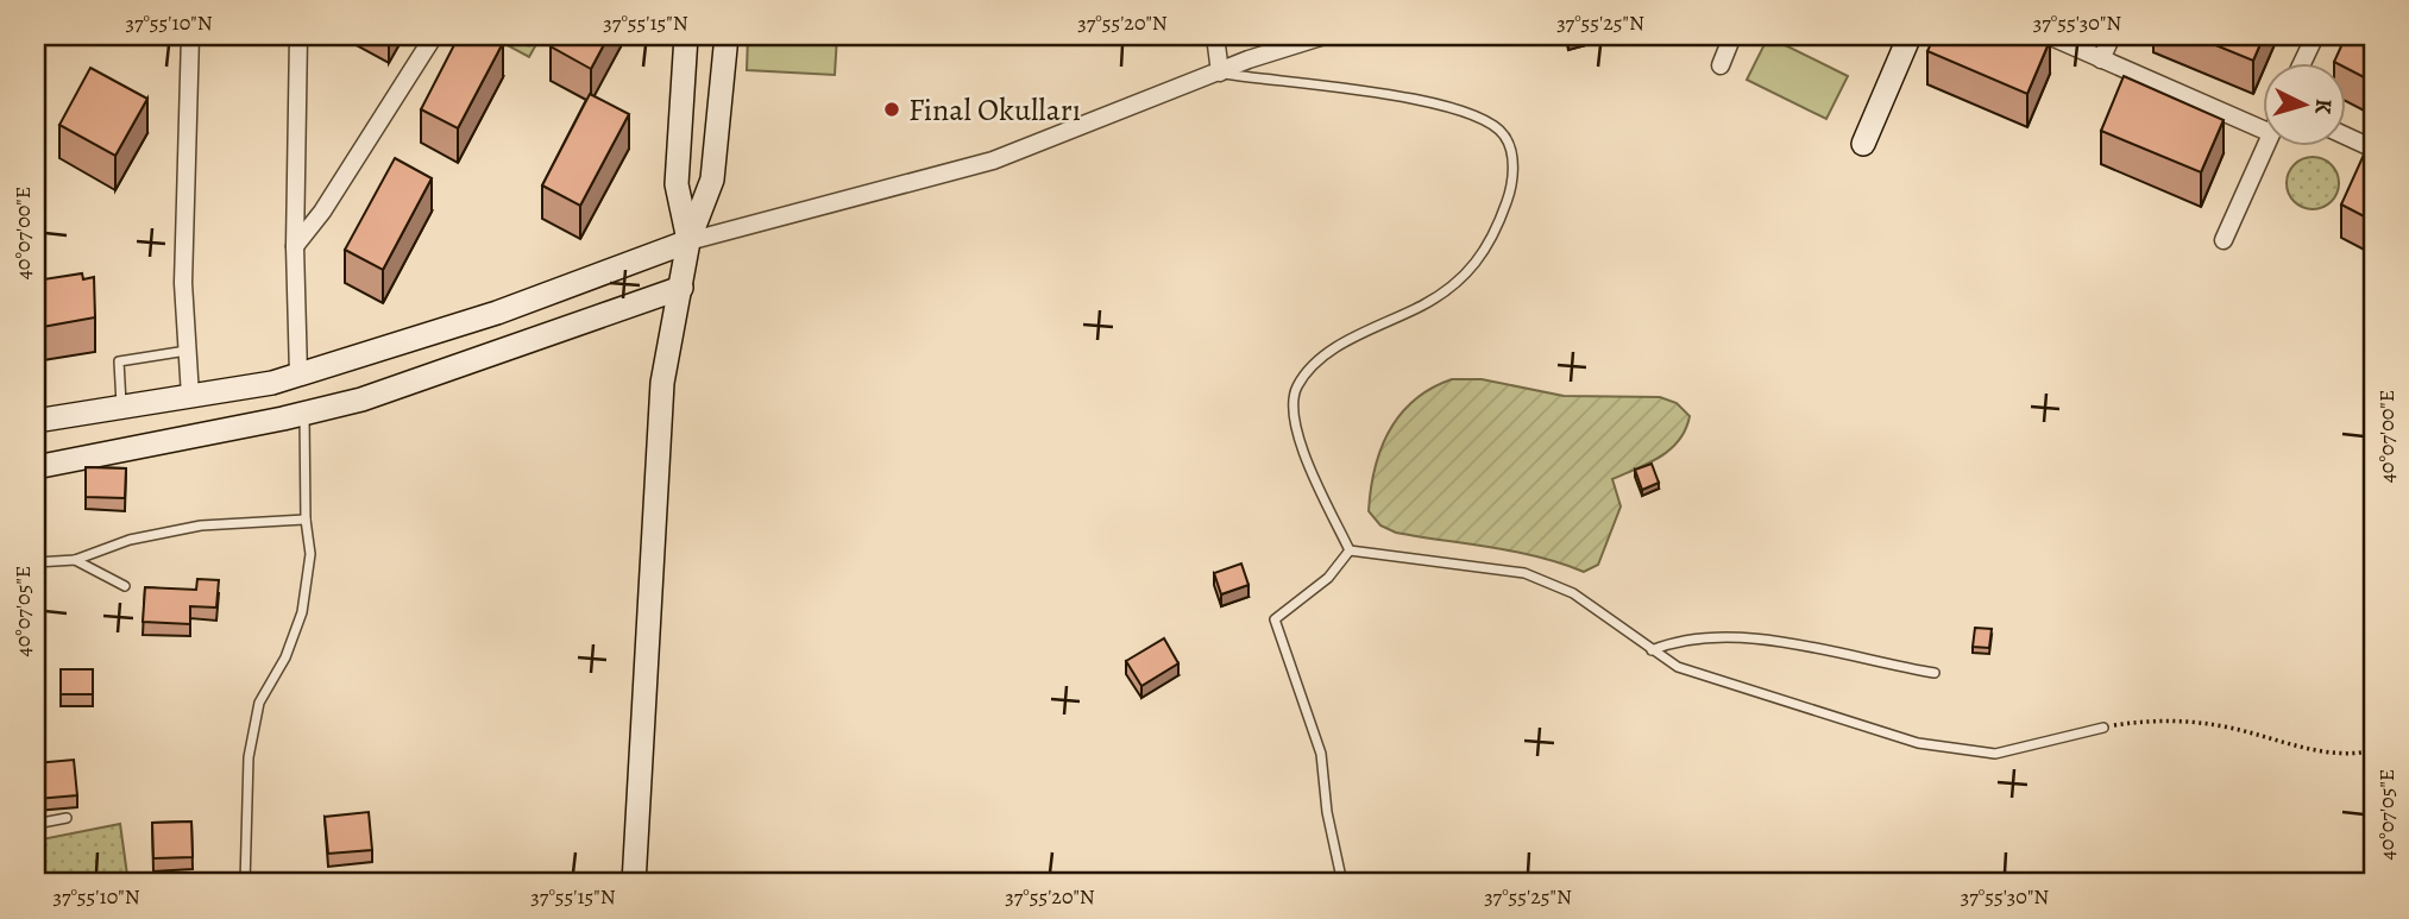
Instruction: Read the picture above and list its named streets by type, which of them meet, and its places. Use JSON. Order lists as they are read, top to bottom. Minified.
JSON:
{"places":["Final Okulları"],"north":"right","coordinates":["37°55'10\"N","37°55'15\"N","37°55'20\"N","37°55'25\"N","37°55'30\"N","40°07'00\"E","40°07'05\"E"]}
